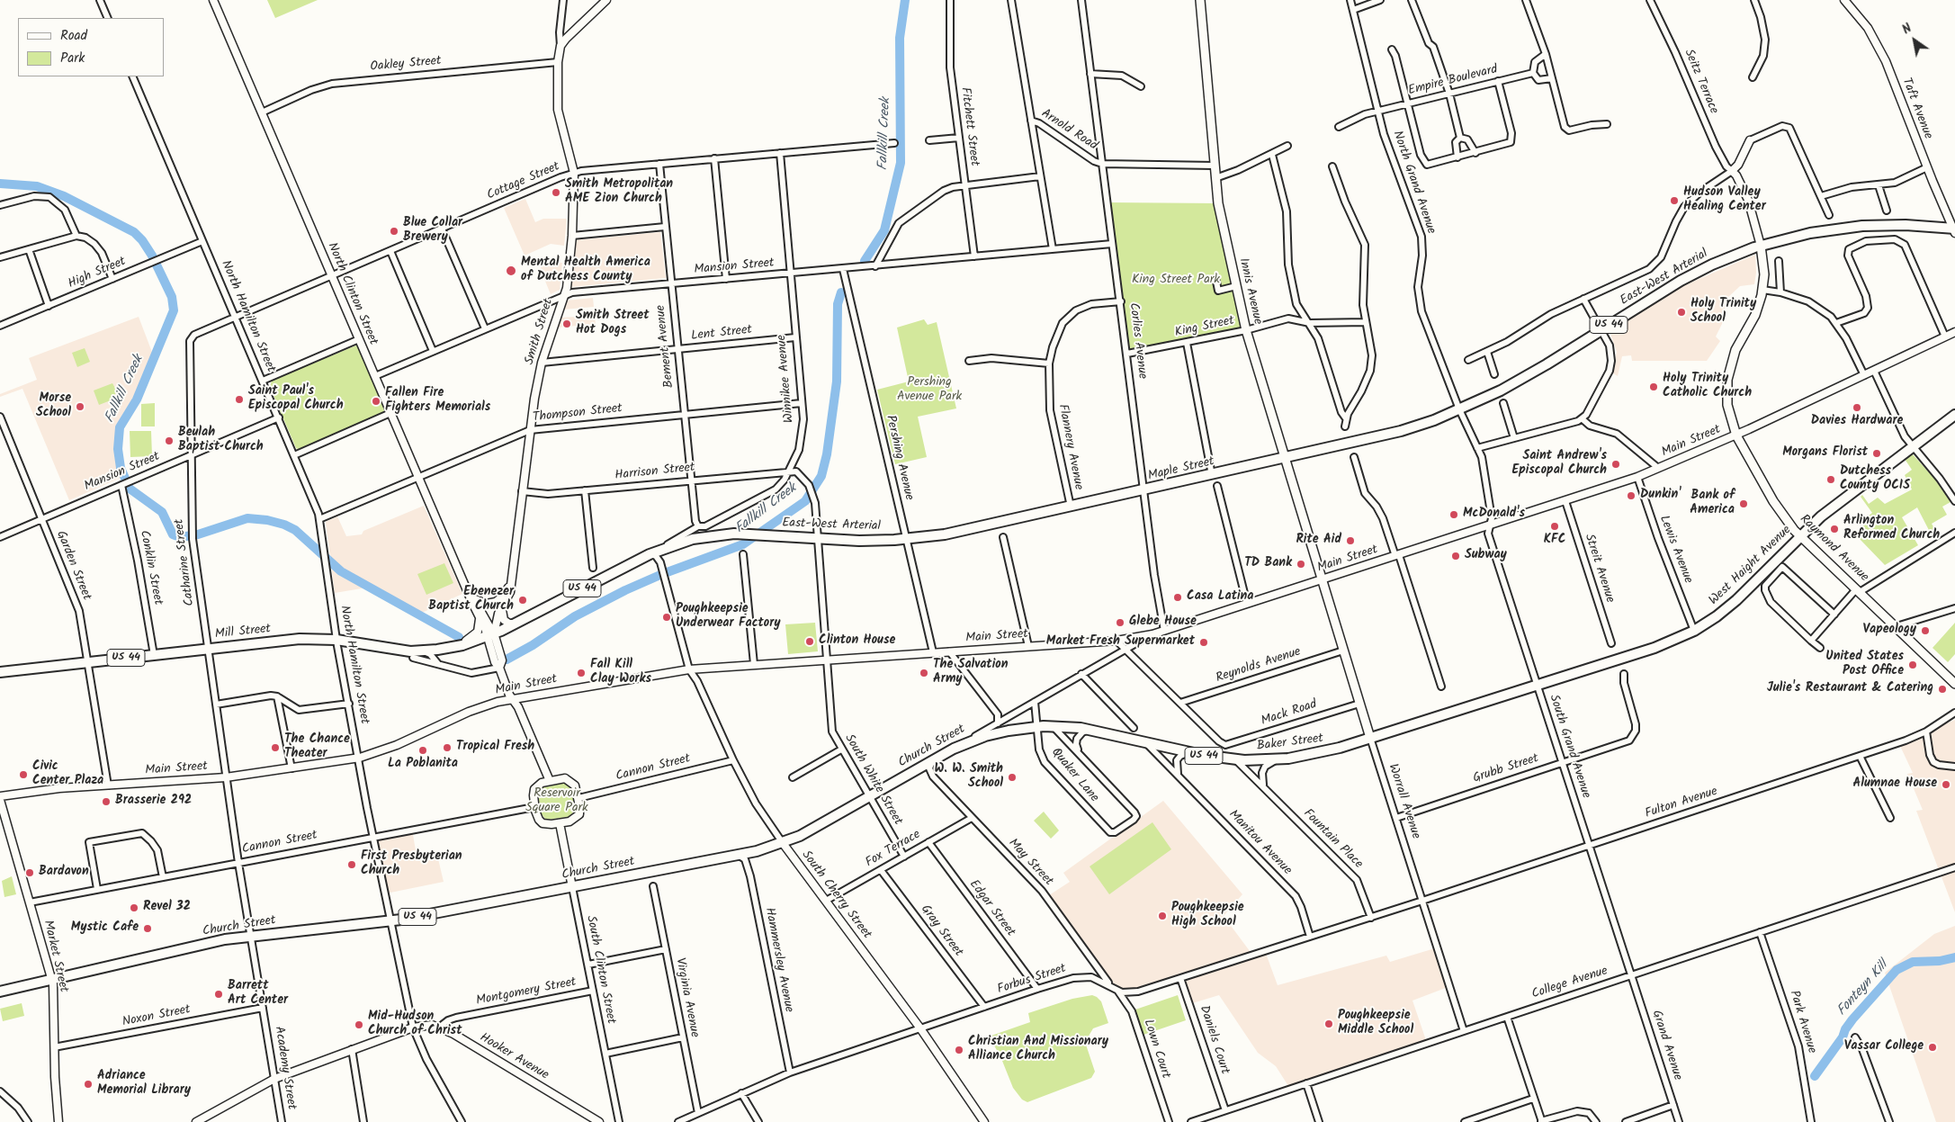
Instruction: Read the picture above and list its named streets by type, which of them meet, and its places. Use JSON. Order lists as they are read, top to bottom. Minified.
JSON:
{"streets":{"highway":["East-West Arterial","US 44","Winnikee Avenue","Maple Street","West Haight Avenue","Mill Street","Baker Street","Church Street"],"main road":["Innis Avenue","Raymond Avenue","Worrall Avenue"],"street":["Oakley Street","Empire Boulevard","Seitz Terrace","Taft Avenue","Fitchett Street","Arnold Road","Cottage Street","North Grand Avenue","Mansion Street","High Street","North Clinton Street","North Hamilton Street","King Street","Smith Street","Lent Street","Corlies Avenue","Bement Avenue","Thompson Street","Main Street","Flannery Avenue","Pershing Avenue","Harrison Street","Lewis Avenue","Catharine Street","Garden Street","Conklin Street","Streit Avenue","Reynolds Avenue","Mack Road","South Grand Avenue","Cannon Street","Grubb Street","Quaker Lane","South White Street","Fulton Avenue","Fountain Place","Manitou Avenue","Fox Terrace","May Street","South Cherry Street","Edgar Street","Gray Street","Market Street","Hammersley Avenue","South Clinton Street","Forbus Street","College Avenue","Montgomery Street","Virginia Avenue","Noxon Street","Park Avenue","Daniels Court","Grand Avenue","Lown Court","Hooker Avenue","Academy Street"]},"crossings":[["Oakley Street","North Clinton Street"],["Oakley Street","Smith Street"],["Empire Boulevard","North Grand Avenue"],["Taft Avenue","East-West Arterial"],["Fitchett Street","Mansion Street"],["Arnold Road","Innis Avenue"],["Arnold Road","Corlies Avenue"],["Cottage Street","North Clinton Street"],["Cottage Street","North Hamilton Street"],["Cottage Street","Smith Street"],["Cottage Street","Bement Avenue"],["Cottage Street","Winnikee Avenue"],["Cottage Street","Catharine Street"],["North Grand Avenue","East-West Arterial"],["North Grand Avenue","Main Street"],["North Grand Avenue","Maple Street"],["North Grand Avenue","South Grand Avenue"],["Mansion Street","North Clinton Street"],["Mansion Street","North Hamilton Street"],["Mansion Street","Smith Street"],["Mansion Street","Corlies Avenue"],["Mansion Street","Bement Avenue"],["Mansion Street","Winnikee Avenue"],["Mansion Street","Pershing Avenue"],["Mansion Street","Catharine Street"],["Mansion Street","Garden Street"],["Mansion Street","Conklin Street"],["High Street","North Hamilton Street"],["East-West Arterial","Winnikee Avenue"],["East-West Arterial","Pershing Avenue"],["East-West Arterial","Maple Street"],["East-West Arterial","Raymond Avenue"],["East-West Arterial","South White Street"],["Innis Avenue","King Street"],["Innis Avenue","Main Street"],["Innis Avenue","Maple Street"],["Innis Avenue","Worrall Avenue"],["North Clinton Street","Smith Street"],["North Clinton Street","Winnikee Avenue"],["North Clinton Street","Thompson Street"],["North Clinton Street","Main Street"],["North Clinton Street","Mill Street"],["North Hamilton Street","Thompson Street"],["North Hamilton Street","Main Street"],["North Hamilton Street","Mill Street"],["North Hamilton Street","Church Street"],["North Hamilton Street","Cannon Street"],["King Street","Corlies Avenue"],["Smith Street","Lent Street"],["Smith Street","Winnikee Avenue"],["Smith Street","Thompson Street"],["Smith Street","Harrison Street"],["Smith Street","Mill Street"],["Lent Street","Bement Avenue"],["Lent Street","Winnikee Avenue"],["Corlies Avenue","Main Street"],["Corlies Avenue","Flannery Avenue"],["Corlies Avenue","Maple Street"],["Bement Avenue","Winnikee Avenue"],["Bement Avenue","Thompson Street"],["Bement Avenue","Harrison Street"],["Winnikee Avenue","Thompson Street"],["Winnikee Avenue","Harrison Street"],["Winnikee Avenue","Mill Street"],["Winnikee Avenue","South White Street"],["Winnikee Avenue","South Cherry Street"],["Main Street","Pershing Avenue"],["Main Street","Raymond Avenue"],["Main Street","Lewis Avenue"],["Main Street","Catharine Street"],["Main Street","Garden Street"],["Main Street","Streit Avenue"],["Main Street","Church Street"],["Main Street","South Grand Avenue"],["Main Street","South White Street"],["Main Street","Worrall Avenue"],["Main Street","South Cherry Street"],["Main Street","Academy Street"],["Flannery Avenue","Maple Street"],["Pershing Avenue","Maple Street"],["Harrison Street","South White Street"],["Raymond Avenue","West Haight Avenue"],["Lewis Avenue","West Haight Avenue"],["Catharine Street","Mill Street"],["Catharine Street","Academy Street"],["Garden Street","Mill Street"],["West Haight Avenue","Baker Street"],["West Haight Avenue","South Grand Avenue"],["Conklin Street","Mill Street"],["Reynolds Avenue","Mack Road"],["Reynolds Avenue","Worrall Avenue"],["Mack Road","Worrall Avenue"],["Baker Street","Church Street"],["Baker Street","South Grand Avenue"],["Baker Street","Quaker Lane"],["Baker Street","Worrall Avenue"],["Baker Street","Fountain Place"],["Baker Street","Manitou Avenue"],["Church Street","Quaker Lane"],["Church Street","South White Street"],["Church Street","May Street"],["Church Street","South Cherry Street"],["Church Street","Market Street"],["Church Street","Hammersley Avenue"],["Church Street","South Clinton Street"],["Church Street","Academy Street"],["South Grand Avenue","Grubb Street"],["South Grand Avenue","Fulton Avenue"],["South Grand Avenue","College Avenue"],["South Grand Avenue","Grand Avenue"],["Cannon Street","South Cherry Street"],["Cannon Street","Market Street"],["Cannon Street","South Clinton Street"],["Cannon Street","Academy Street"],["Grubb Street","Worrall Avenue"],["South White Street","Fox Terrace"],["Worrall Avenue","Fulton Avenue"],["Worrall Avenue","Forbus Street"],["Worrall Avenue","College Avenue"],["Fulton Avenue","Forbus Street"],["Fountain Place","Forbus Street"],["Manitou Avenue","Forbus Street"],["Fox Terrace","May Street"],["Fox Terrace","South Cherry Street"],["Fox Terrace","Edgar Street"],["Fox Terrace","Gray Street"],["May Street","Forbus Street"],["May Street","Lown Court"],["South Cherry Street","Forbus Street"],["Edgar Street","Forbus Street"],["Gray Street","Forbus Street"],["Market Street","Noxon Street"],["Hammersley Avenue","Forbus Street"],["South Clinton Street","Montgomery Street"],["Forbus Street","Virginia Avenue"],["Forbus Street","Daniels Court"],["Forbus Street","Lown Court"],["College Avenue","Park Avenue"],["College Avenue","Daniels Court"],["College Avenue","Grand Avenue"],["Montgomery Street","Hooker Avenue"],["Noxon Street","Academy Street"]],"water":["Fallkill Creek","Fonteyn Kill"],"parks":["King Street Park","Pershing Avenue Park","Reservoir Square Park"],"places":["Smith Metropolitan AME Zion Church","Hudson Valley Healing Center","Blue Collar Brewery","Mental Health America of Dutchess County","Holy Trinity School","Smith Street Hot Dogs","Holy Trinity Catholic Church","Saint Paul's Episcopal Church","Fallen Fire Fighters Memorials","Morse School","Davies Hardware","Beulah Baptist Church","Morgans Florist","Saint Andrew's Episcopal Church","Dutchess County OCIS","Dunkin'","Bank of America","McDonald's","KFC","Arlington Reformed Church","Rite Aid","Subway","TD Bank","Casa Latina","Ebenezer Baptist Church","Poughkeepsie Underwear Factory","Glebe House","Vapeology","Clinton House","Market Fresh Supermarket","United States Post Office","Fall Kill Clay Works","The Salvation Army","Julie's Restaurant & Catering","The Chance Theater","Tropical Fresh","La Poblanita","Civic Center Plaza","W. W. Smith School","Alumnae House","Brasserie 292","First Presbyterian Church","Bardavon","Revel 32","Poughkeepsie High School","Mystic Cafe","Barrett Art Center","Poughkeepsie Middle School","Mid-Hudson Church of Christ","Vassar College","Christian And Missionary Alliance Church","Adriance Memorial Library"],"legend":["Road","Park"],"north":"top left"}
